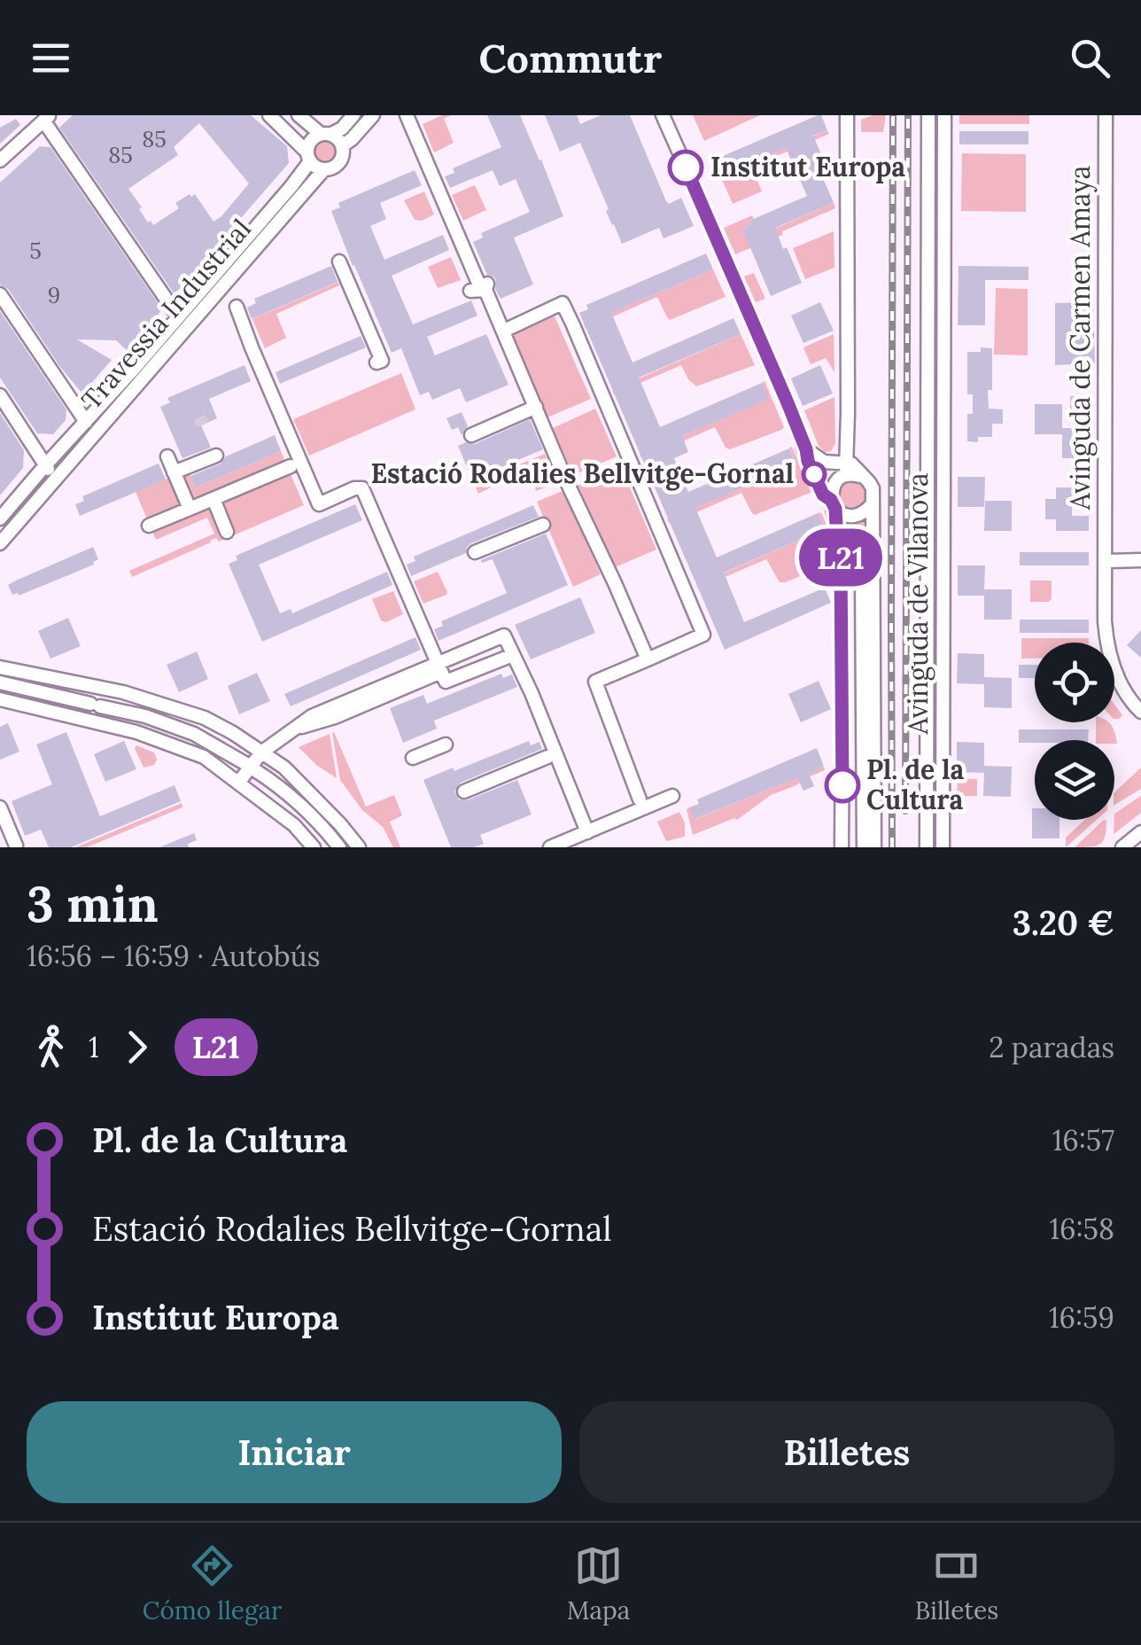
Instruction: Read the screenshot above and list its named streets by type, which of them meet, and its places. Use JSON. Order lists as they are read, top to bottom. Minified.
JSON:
{"streets":{"street":["Travessia Industrial","Avinguda de Carmen Amaya","Avinguda de Vilanova"]},"places":["Institut Europa","Estació Rodalies Bellvitge-Gornal","Pl. de la Cultura"],"lines":["bus line L21"],"house_numbers":["85","85","5","9"],"page":{"header":"Commutr","on_map":"L21","heading":["3 min","16:56 – 16:59 · Autobús","3.20 €"],"legs":["1","L21","2 paradas"],"list":[{"name":"Pl. de la Cultura","value":"16:57"},{"name":"Estació Rodalies Bellvitge-Gornal","value":"16:58"},{"name":"Institut Europa","value":"16:59"}],"buttons":["Iniciar","Billetes"],"tabs":["Cómo llegar","Mapa","Billetes"]}}
